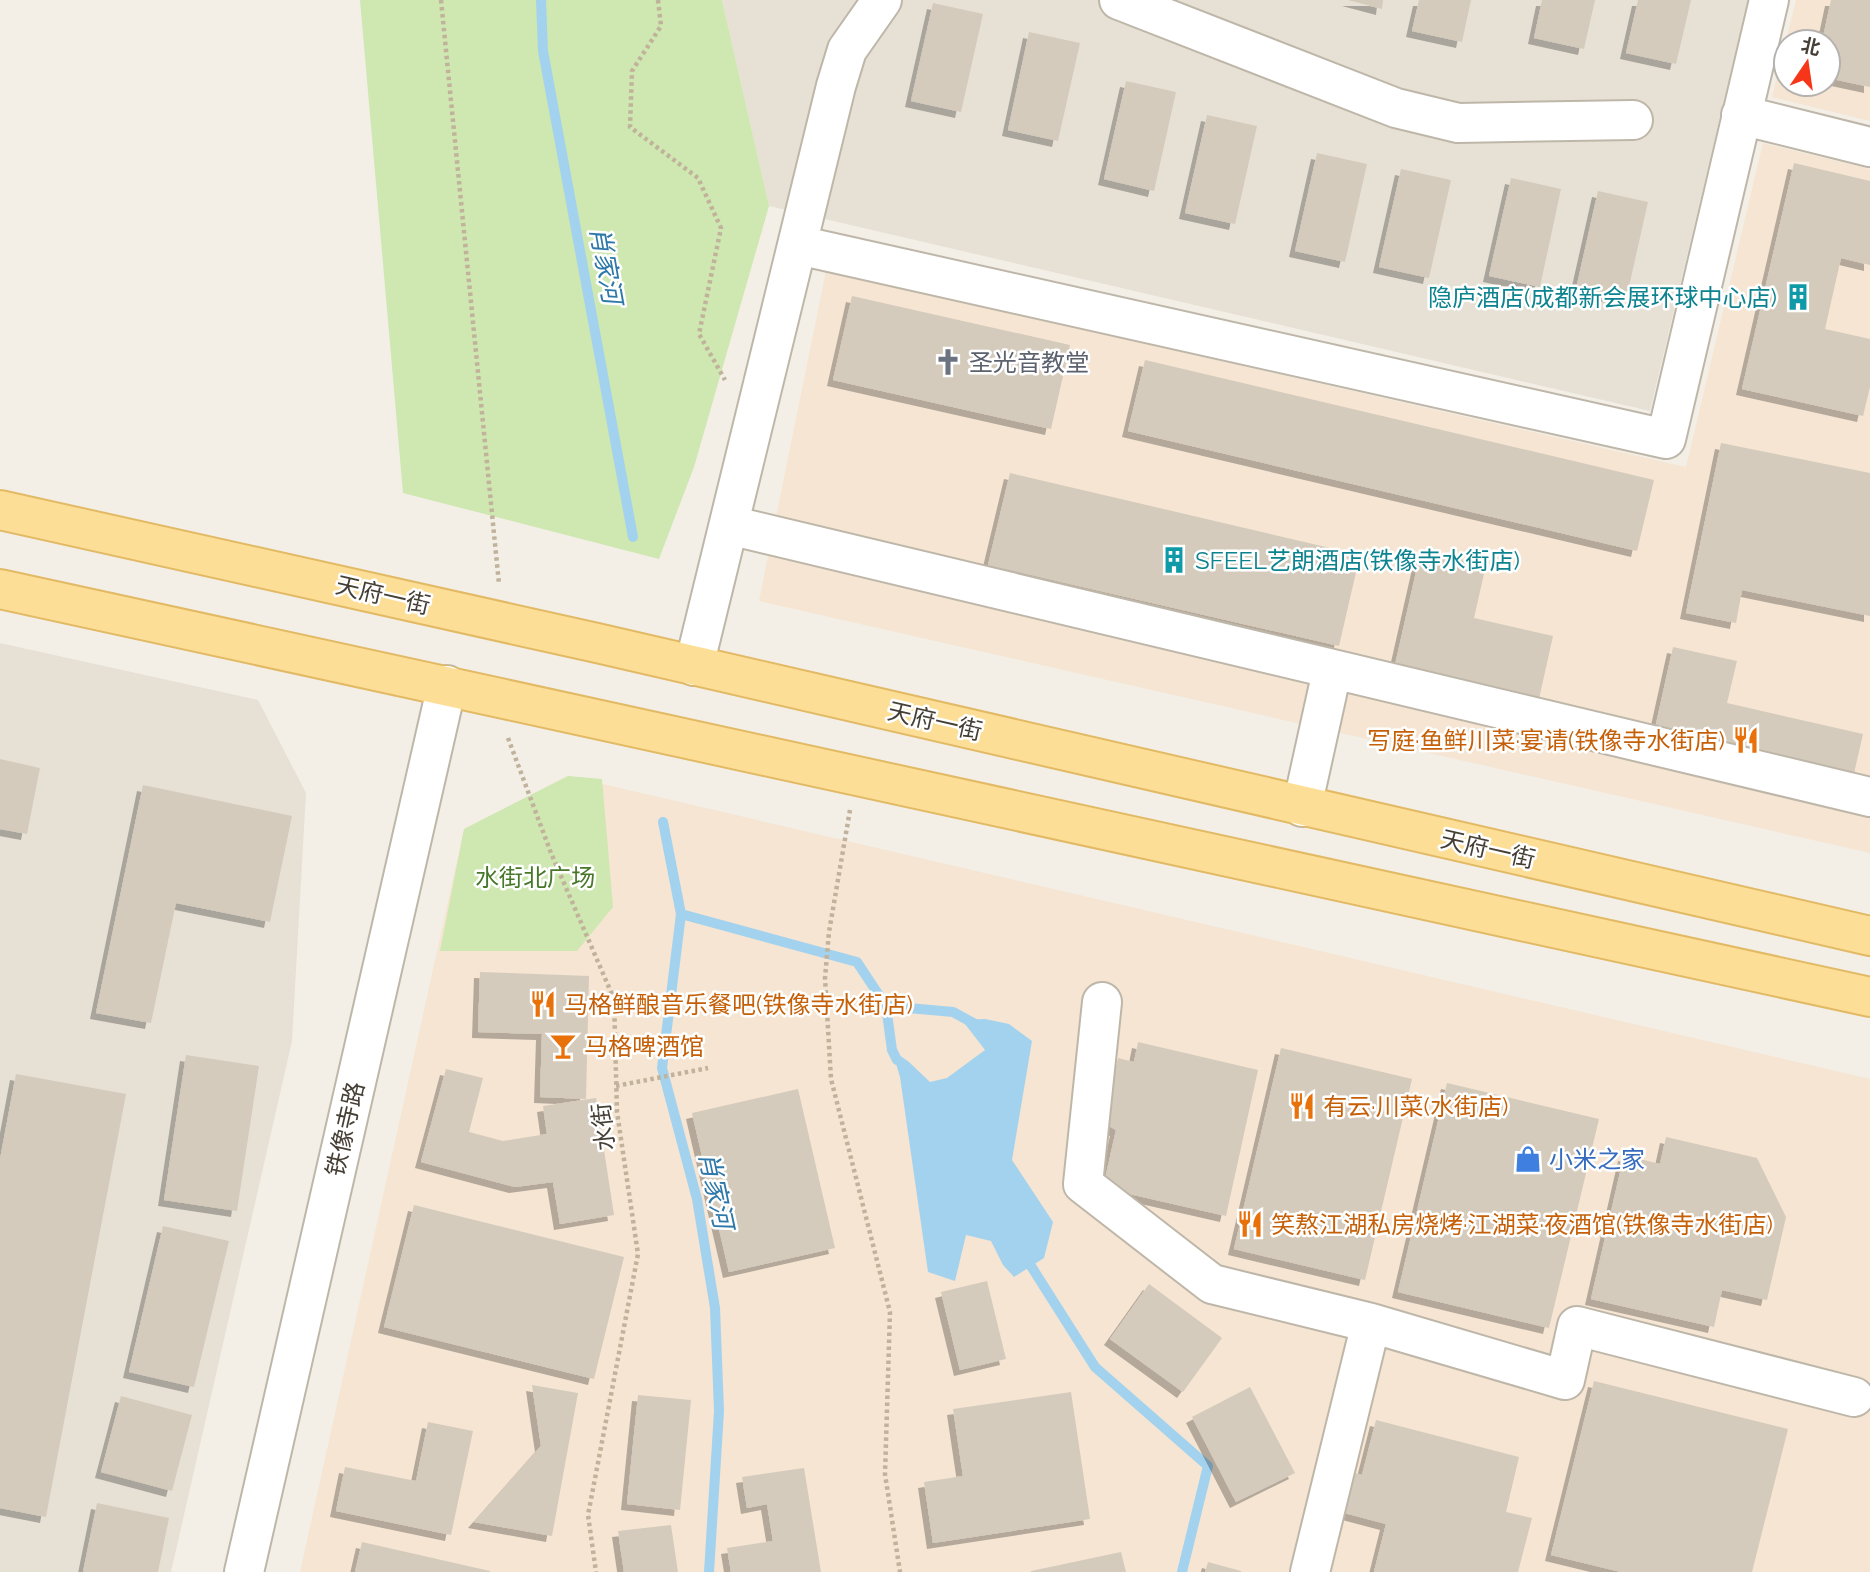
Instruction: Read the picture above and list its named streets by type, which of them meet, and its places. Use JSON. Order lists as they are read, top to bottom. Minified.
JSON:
{"streets":{"main road":["天府一街"],"street":["铁像寺路"],"path":["水街"]},"water":["肖家河"],"parks":["水街北广场"],"places":{"building":["隐庐酒店(成都新会展环球中心店)","SFEEL艺朗酒店(铁像寺水街店)"],"church":["圣光音教堂"],"restaurant":["写庭·鱼鲜川菜·宴请(铁像寺水街店)","马格鲜酿音乐餐吧(铁像寺水街店)","有云·川菜(水街店)","笑熬江湖私房烧烤·江湖菜·夜酒馆(铁像寺水街店)"],"bar":["马格啤酒馆"],"shop":["小米之家"]},"north":"top"}
